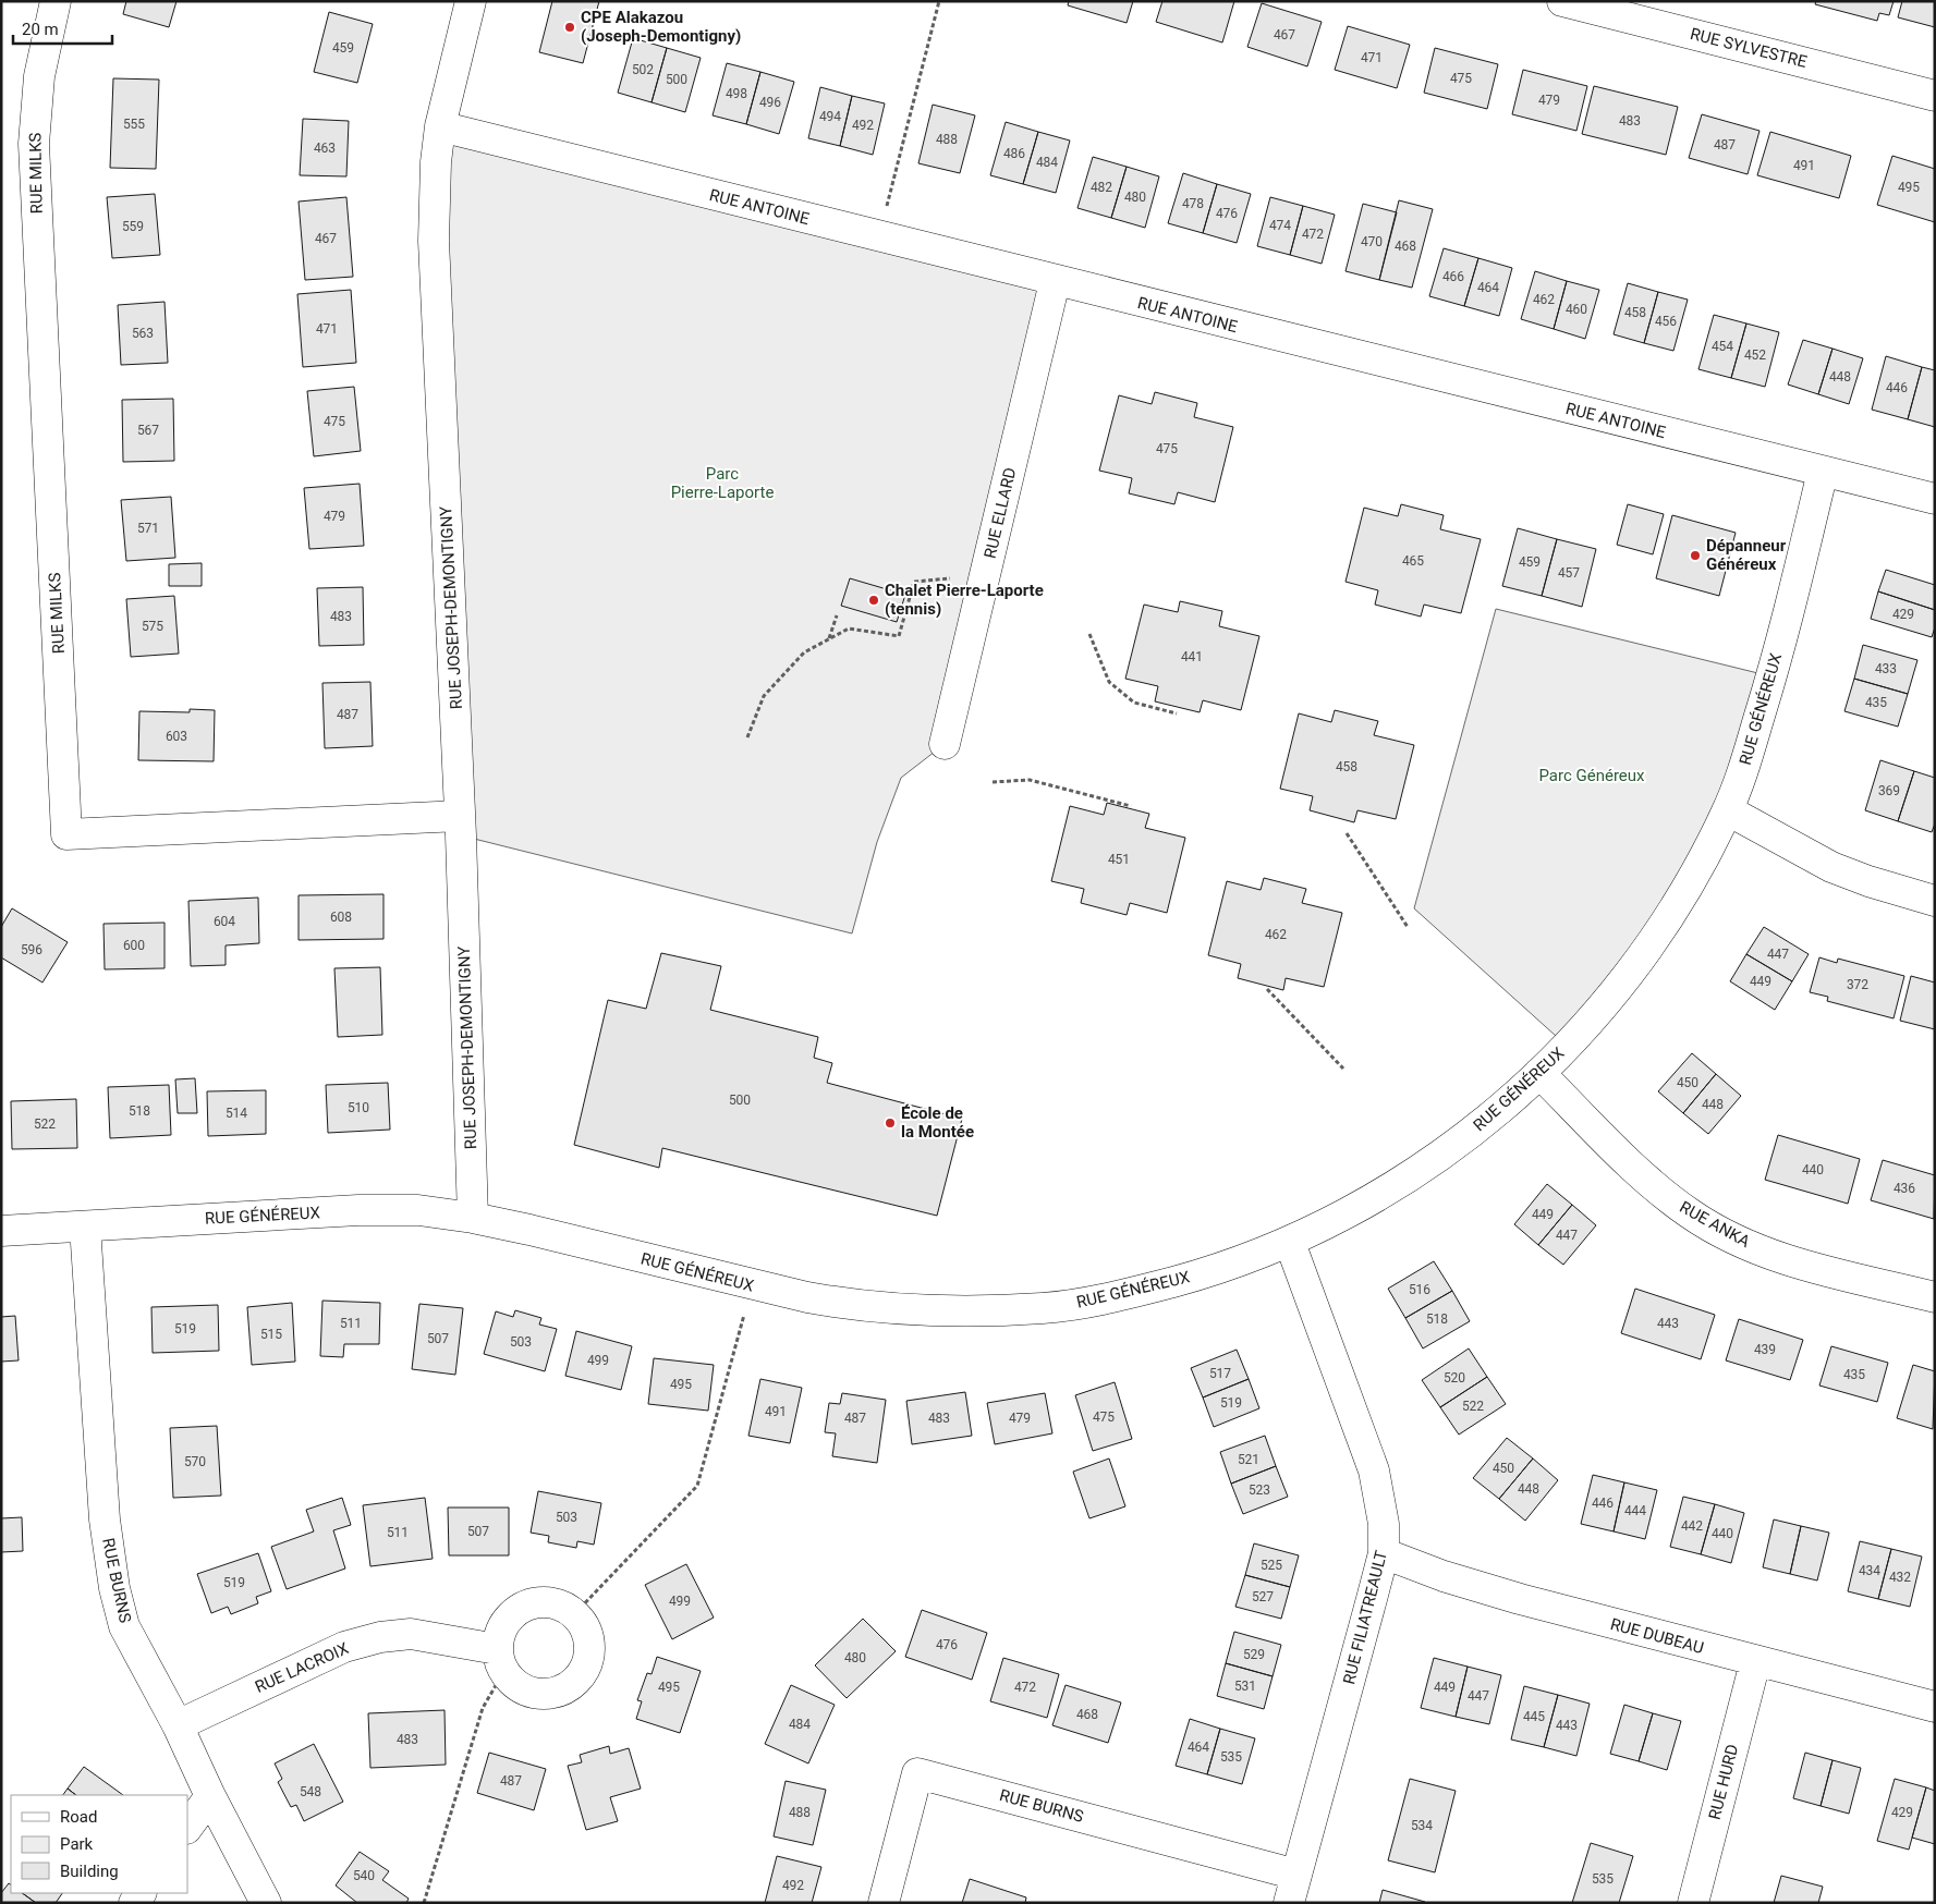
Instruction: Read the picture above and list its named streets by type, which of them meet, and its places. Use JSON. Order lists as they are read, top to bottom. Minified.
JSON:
{"streets":{"street":["RUE SYLVESTRE","RUE MILKS","RUE ANTOINE","RUE ELLARD","RUE JOSEPH-DEMONTIGNY","RUE GÉNÉREUX","RUE ANKA","RUE BURNS","RUE FILIATREAULT","RUE DUBEAU","RUE LACROIX","RUE HURD"]},"crossings":[["RUE MILKS","RUE JOSEPH-DEMONTIGNY"],["RUE ANTOINE","RUE ELLARD"],["RUE ANTOINE","RUE JOSEPH-DEMONTIGNY"],["RUE ANTOINE","RUE GÉNÉREUX"],["RUE JOSEPH-DEMONTIGNY","RUE GÉNÉREUX"],["RUE GÉNÉREUX","RUE ANKA"],["RUE GÉNÉREUX","RUE BURNS"],["RUE GÉNÉREUX","RUE FILIATREAULT"],["RUE BURNS","RUE FILIATREAULT"],["RUE BURNS","RUE LACROIX"],["RUE FILIATREAULT","RUE DUBEAU"],["RUE DUBEAU","RUE HURD"]],"parks":["Parc Pierre-Laporte","Parc Généreux"],"places":["CPE Alakazou (Joseph-Demontigny)","Dépanneur Généreux","Chalet Pierre-Laporte (tennis)","École de la Montée"],"house_numbers":["467","459","471","502","475","500","498","479","496","494","483","555","492","488","487","463","486","484","491","482","495","480","478","476","474","559","472","467","470","468","466","464","462","460","458","456","471","563","454","452","448","446","475","567","475","479","571","465","459","457","429","483","575","441","433","435","487","603","458","369","451","608","604","462","600","596","447","449","372","450","500","448","510","518","514","522","440","436","449","447","516","518","511","443","519","515","507","503","439","499","517","435","520","495","519","522","491","475","487","483","479","521","570","450","448","523","446","444","503","442","507","511","440","525","434","432","519","527","499","476","529","480","531","495","472","449","447","468","445","484","443","483","464","535","487","548","488","429","534","540","535","492"],"legend":["Road","Park","Building"],"scale_bar":"20 m"}
